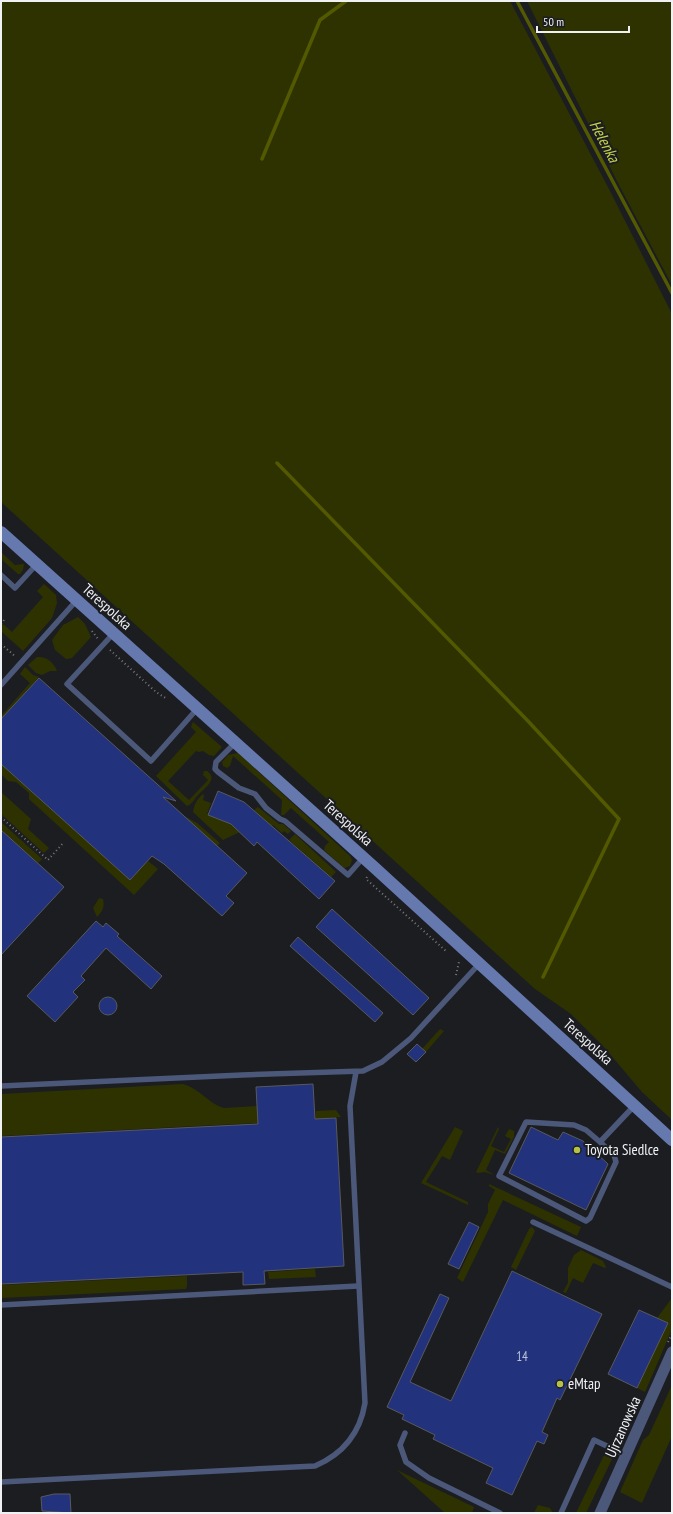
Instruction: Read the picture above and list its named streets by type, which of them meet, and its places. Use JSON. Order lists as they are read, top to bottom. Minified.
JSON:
{"streets":{"street":["Terespolska","Ujrzanowska"]},"water":["Helenka"],"places":["Toyota Siedlce","eMtap"],"house_numbers":["14"],"scale_bar":"50 m"}
